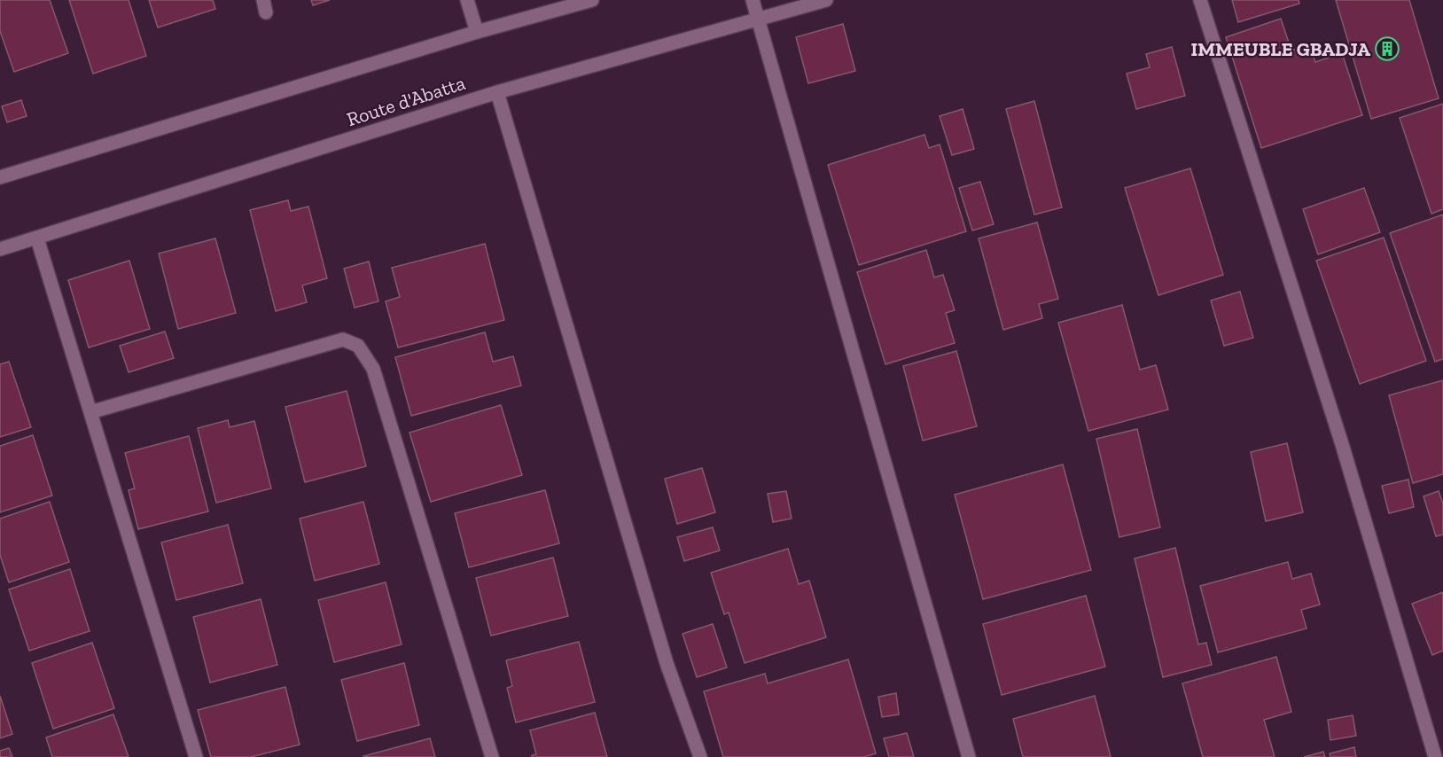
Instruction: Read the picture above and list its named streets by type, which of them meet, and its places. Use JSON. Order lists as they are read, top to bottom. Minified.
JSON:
{"streets":{"street":["Route d'Abatta"]},"places":{"building":["IMMEUBLE GBADJA"]}}
